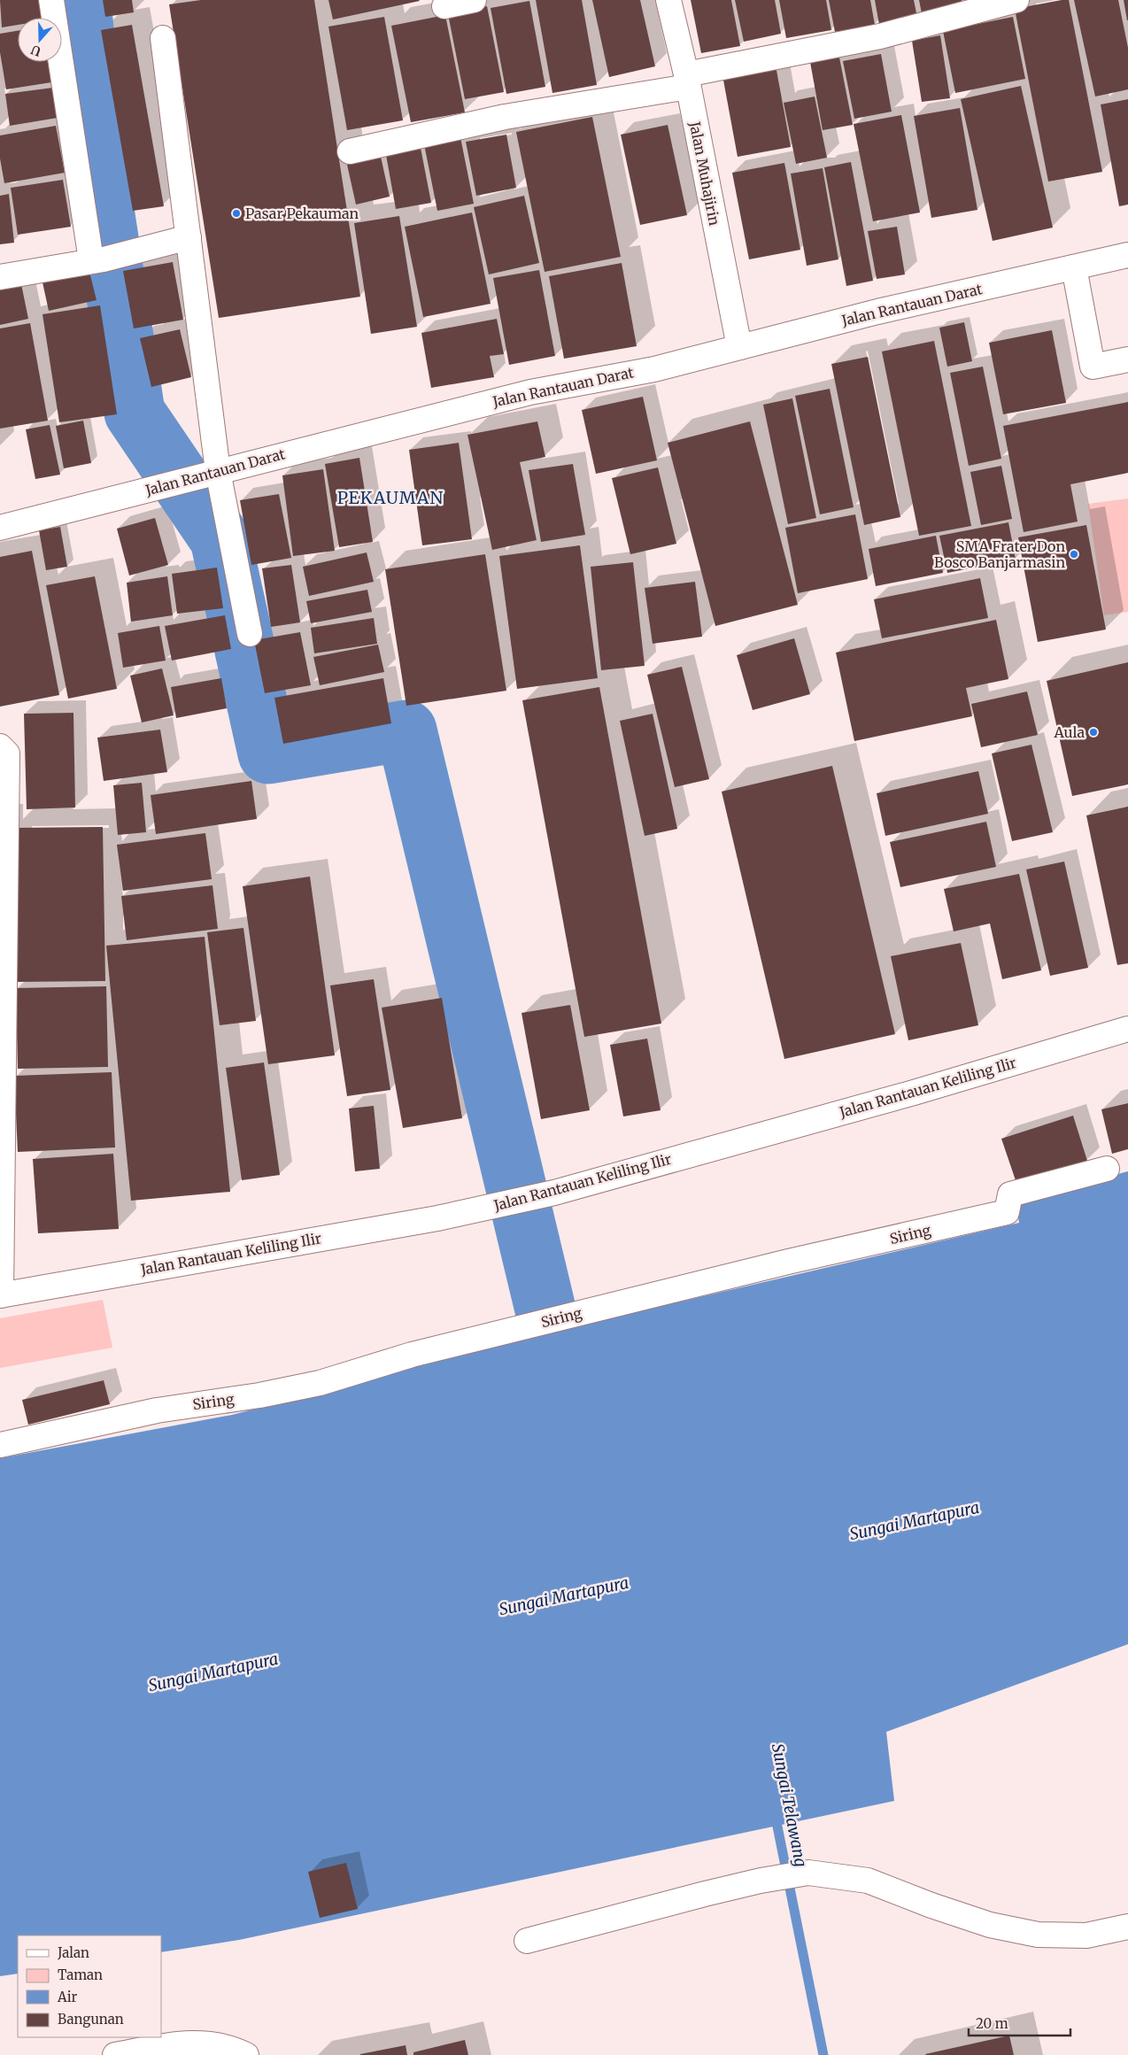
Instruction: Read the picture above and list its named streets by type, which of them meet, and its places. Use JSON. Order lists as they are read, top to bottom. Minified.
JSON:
{"streets":{"street":["Jalan Muhajirin","Jalan Rantauan Darat","Jalan Rantauan Keliling Ilir","Siring"]},"crossings":[["Jalan Muhajirin","Jalan Rantauan Darat"]],"districts":["PEKAUMAN"],"water":["Sungai Martapura","Sungai Telawang"],"places":["Pasar Pekauman","SMA Frater Don Bosco Banjarmasin","Aula"],"legend":["Jalan","Taman","Air","Bangunan"],"scale_bar":"20 m","north":"bottom"}
